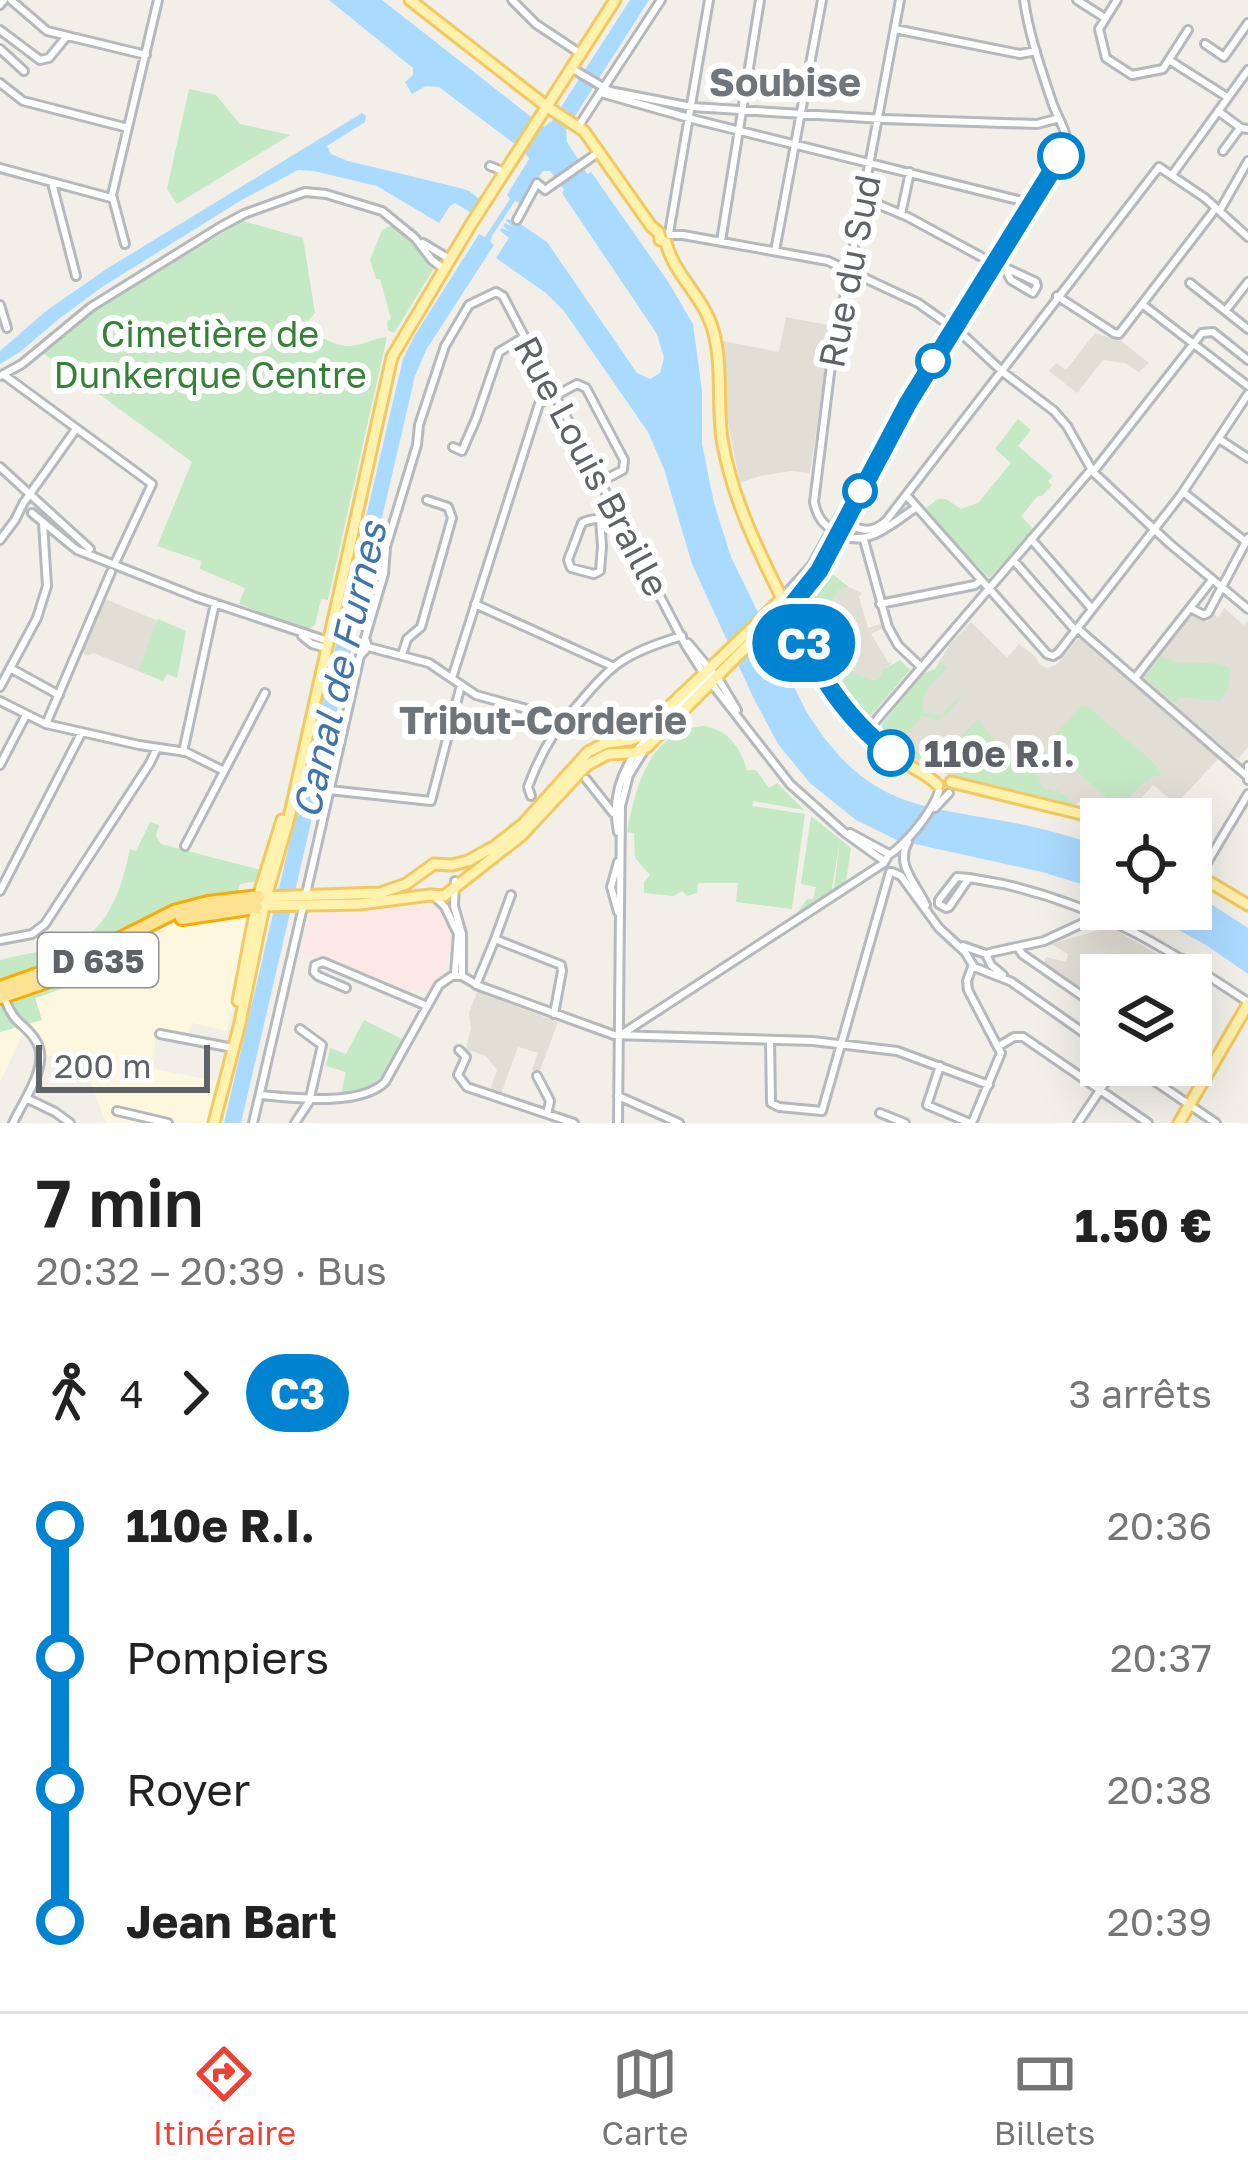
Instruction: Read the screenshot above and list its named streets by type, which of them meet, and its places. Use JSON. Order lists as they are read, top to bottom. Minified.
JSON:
{"streets":{"highway":["D 635"],"street":["Rue du Sud","Rue Louis Braille"]},"districts":["Soubise","Tribut-Corderie"],"water":["Canal de Furnes"],"parks":["Cimetière de Dunkerque Centre"],"places":["110e R.I."],"lines":["bus line C3"],"scale_bar":"200 m","page":{"on_map":"C3","scale":"200 m","heading":["7 min","20:32 – 20:39 · Bus","1.50 €"],"legs":["4","C3","3 arrêts"],"list":[{"name":"110e R.I.","value":"20:36"},{"name":"Pompiers","value":"20:37"},{"name":"Royer","value":"20:38"},{"name":"Jean Bart","value":"20:39"}],"tabs":["Itinéraire","Carte","Billets"]}}
